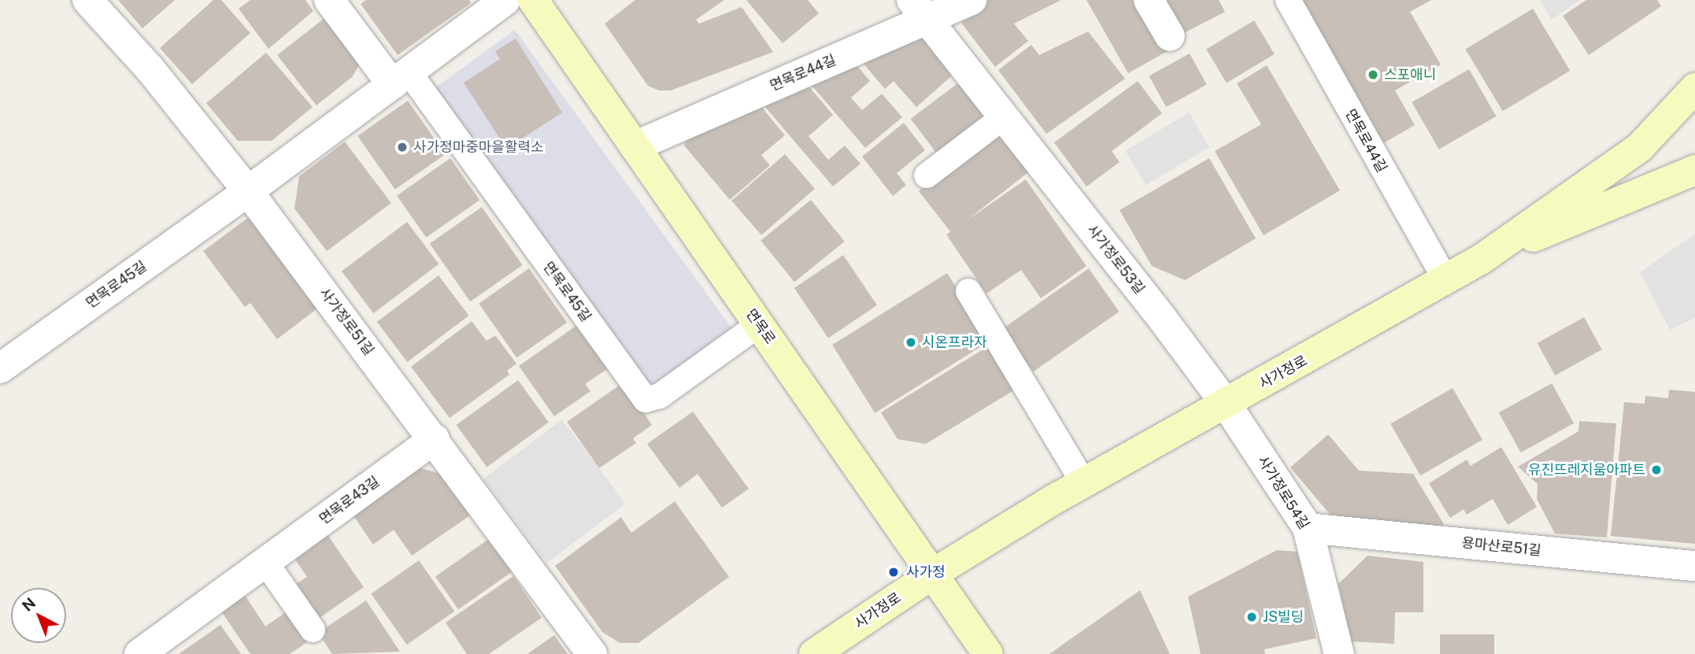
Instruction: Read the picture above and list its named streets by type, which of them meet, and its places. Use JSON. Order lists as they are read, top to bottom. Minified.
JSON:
{"streets":{"main road":["면목로","사가정로"],"street":["면목로44길","사가정로53길","면목로45길","사가정로51길","사가정로54길","면목로43길","용마산로51길"]},"crossings":[["면목로44길","사가정로53길"],["면목로44길","면목로"],["면목로44길","사가정로"],["사가정로53길","사가정로"],["사가정로53길","사가정로54길"],["면목로45길","사가정로51길"],["면목로45길","면목로"],["사가정로51길","면목로43길"],["면목로","사가정로"],["사가정로","사가정로54길"],["사가정로54길","용마산로51길"]],"places":["스포애니","사가정마중마을활력소","시온프라자","유진뜨레지움아파트","사가정","JS빌딩"],"north":"top left"}
